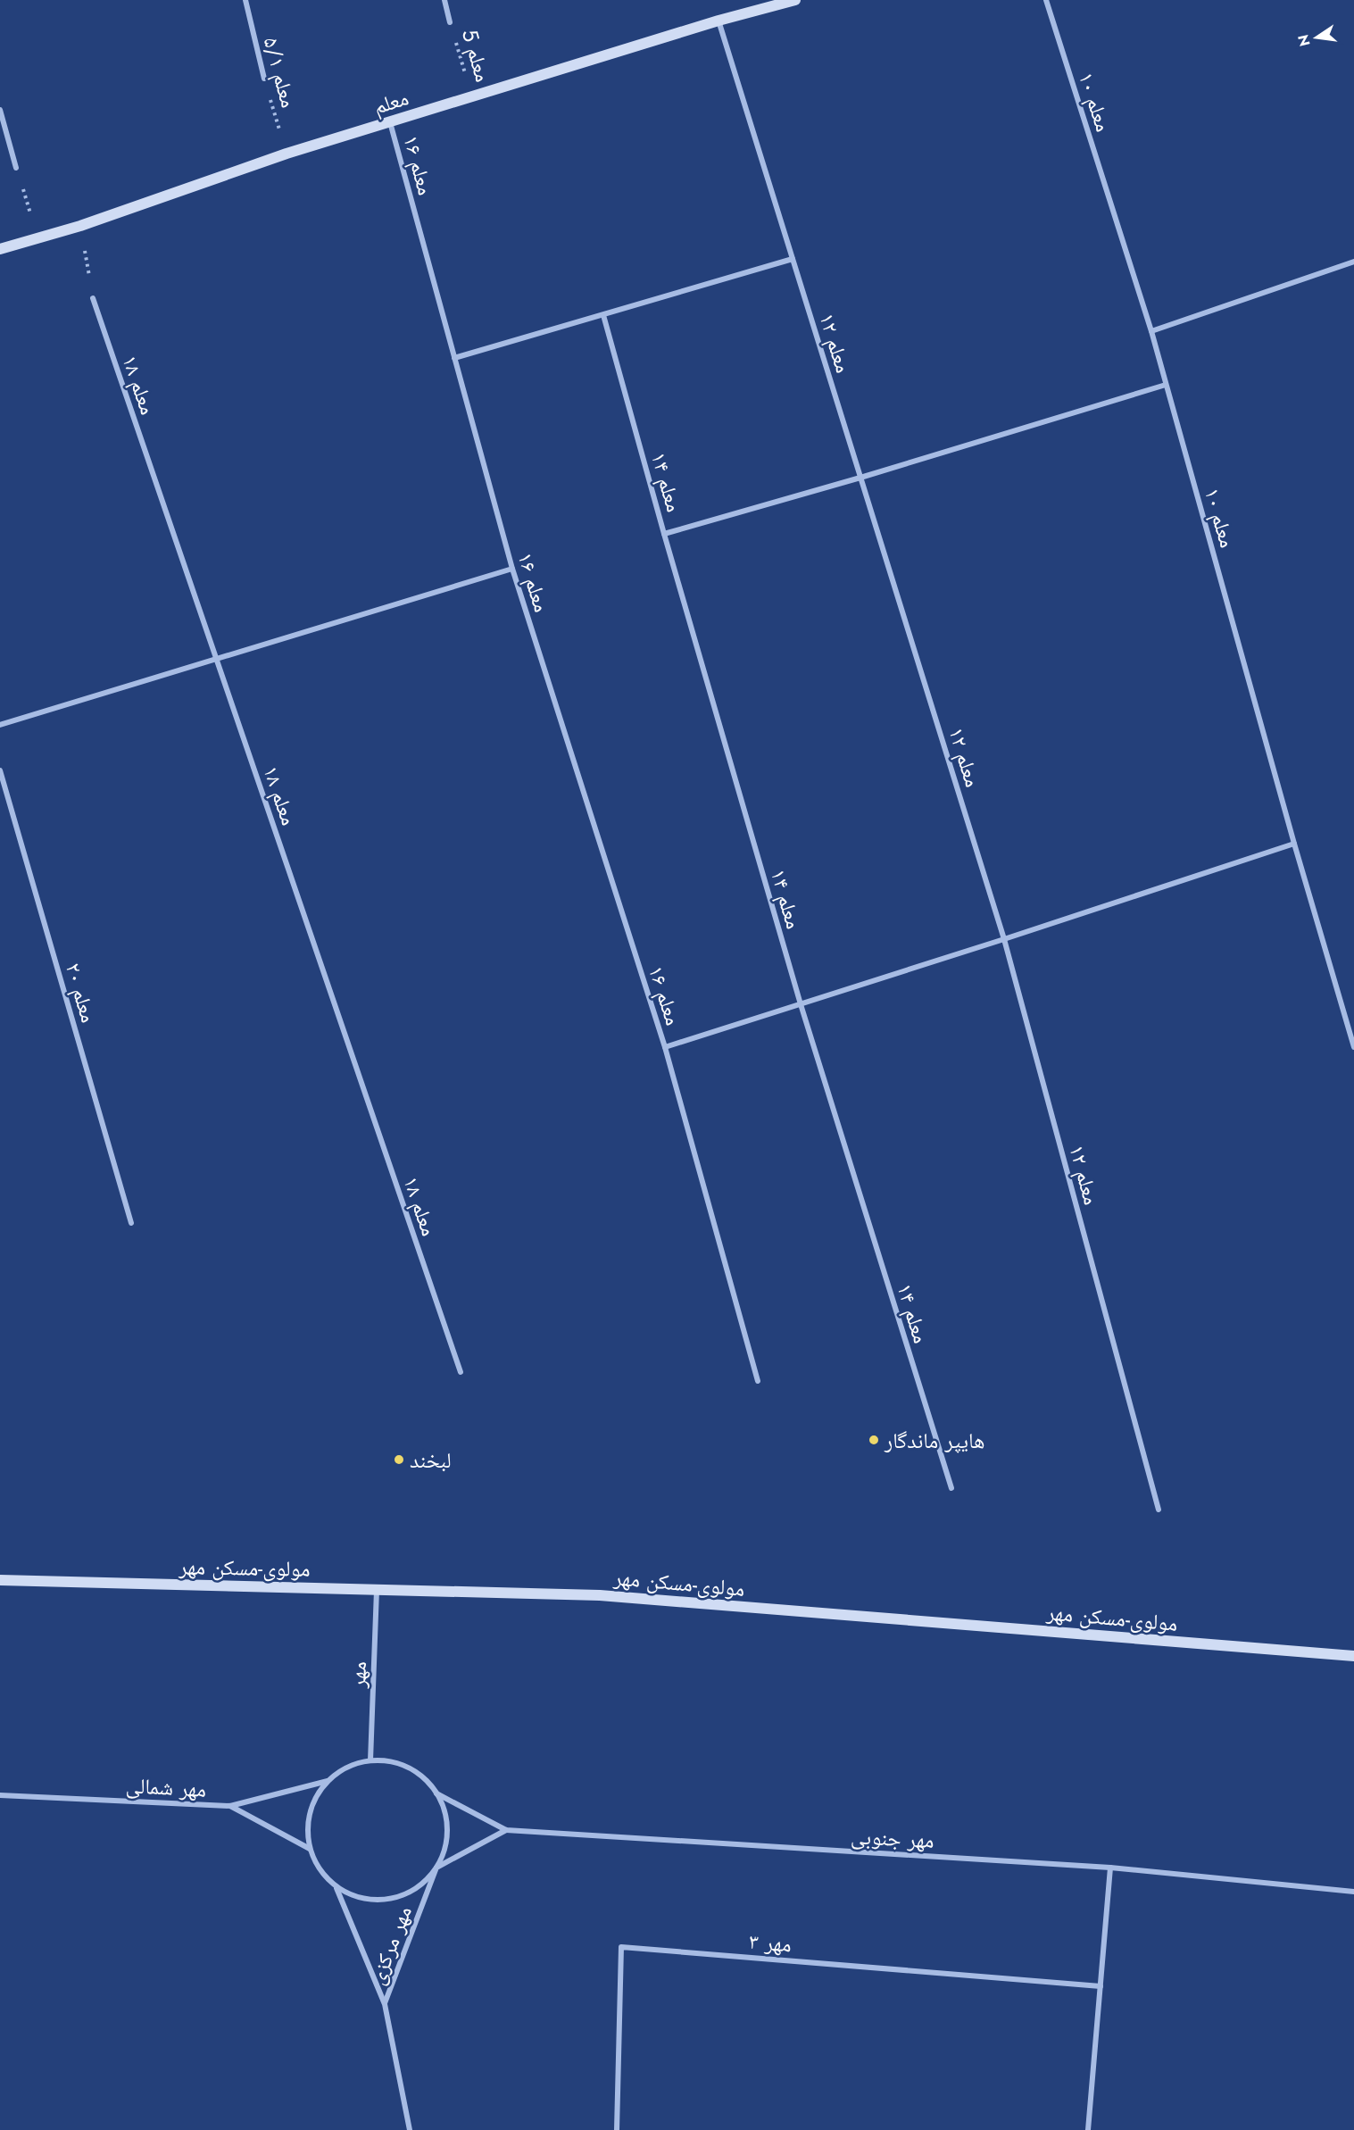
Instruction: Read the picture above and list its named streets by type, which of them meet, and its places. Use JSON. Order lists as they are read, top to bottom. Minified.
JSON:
{"streets":{"main road":["معلم","مولوی-مسکن مهر"],"street":["معلم ۵/۱","معلم ۱۰","معلم ۱۶","معلم ۱۲","معلم ۱۸","معلم ۱۴","معلم ۲۰","مهر","مهر شمالی","مهر جنوبی","مهر ۳","مهر مرکزی"],"path":["معلم 5"]},"crossings":[["معلم 5","معلم"],["معلم ۵/۱","معلم"],["معلم","معلم ۱۶"],["معلم","معلم ۱۲"],["مولوی-مسکن مهر","مهر"],["مهر","مهر شمالی"],["مهر","مهر جنوبی"],["مهر","مهر مرکزی"],["مهر شمالی","مهر جنوبی"],["مهر شمالی","مهر مرکزی"],["مهر جنوبی","مهر مرکزی"]],"places":["هایپر ماندگار","لبخند"],"north":"left"}
